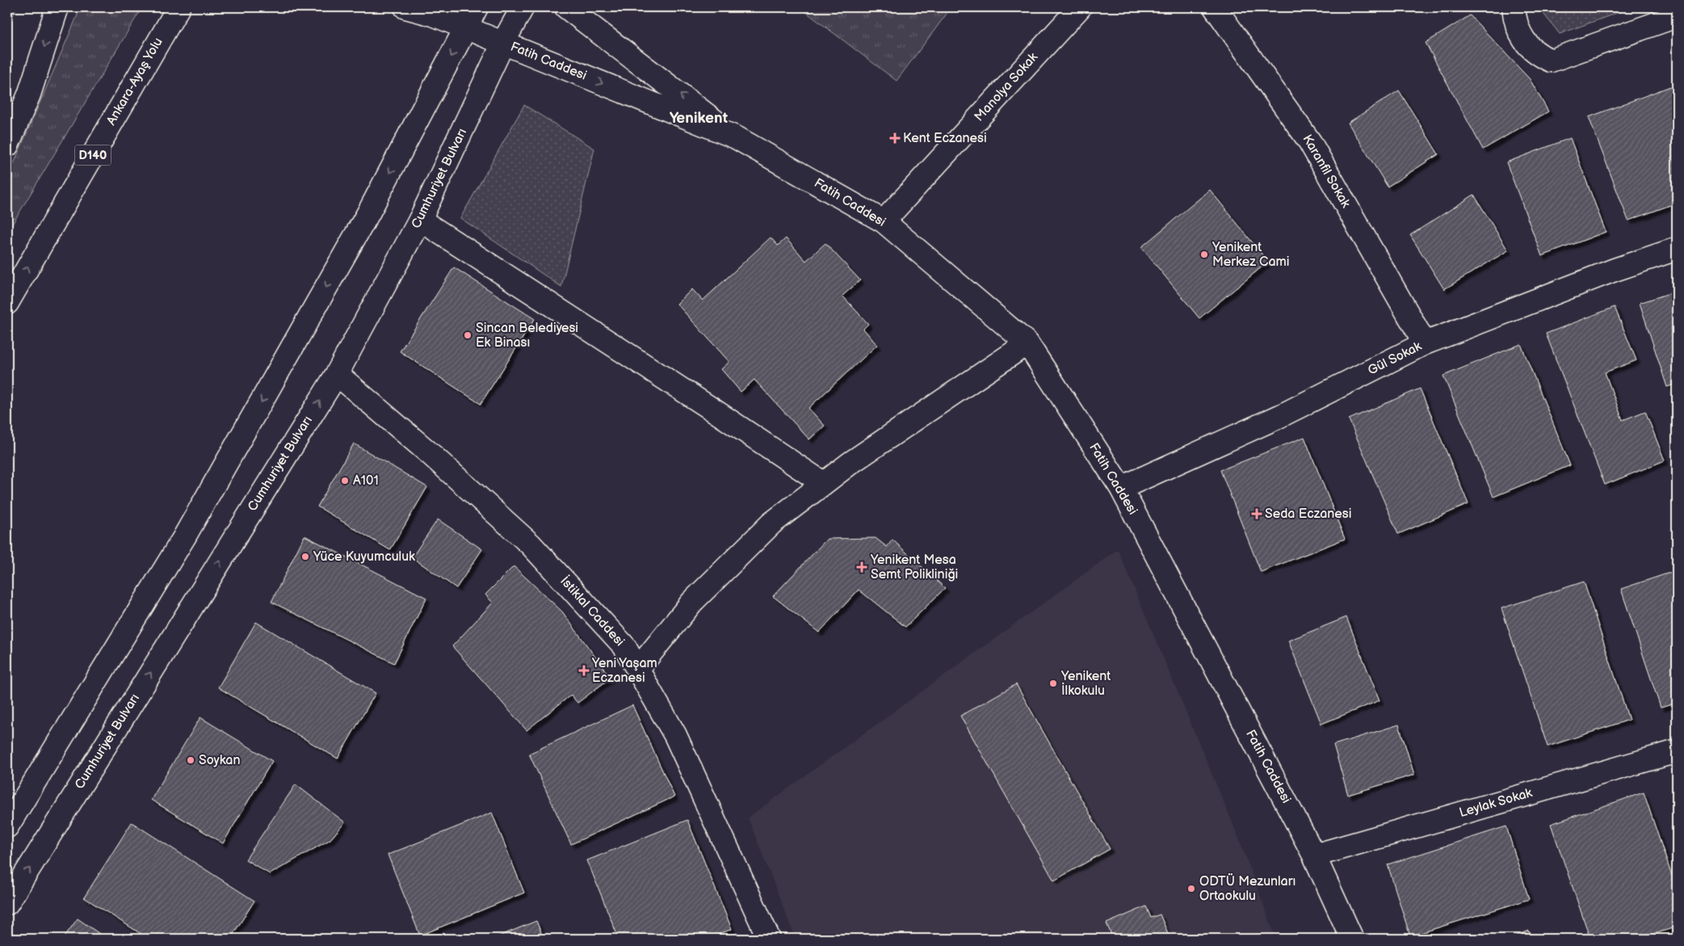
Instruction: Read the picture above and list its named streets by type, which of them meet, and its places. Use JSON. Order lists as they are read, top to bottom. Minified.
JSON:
{"streets":{"main road":["Fatih Caddesi","Ankara-Ayaş Yolu","Manolya Sokak","D140","Karanfil Sokak","Cumhuriyet Bulvarı","Gül Sokak","İstiklal Caddesi","Leylak Sokak"]},"crossings":[["Fatih Caddesi","Manolya Sokak"],["Fatih Caddesi","Cumhuriyet Bulvarı"],["Fatih Caddesi","Gül Sokak"],["Fatih Caddesi","Leylak Sokak"],["Karanfil Sokak","Gül Sokak"],["Cumhuriyet Bulvarı","İstiklal Caddesi"]],"districts":["Yenikent"],"places":{"health":["Kent Eczanesi","Seda Eczanesi","Yenikent Mesa Semt Polikliniği","Yeni Yaşam Eczanesi"],"other":["Yenikent Merkez Cami","Sincan Belediyesi Ek Binası","A101","Yüce Kuyumculuk","Yenikent İlkokulu","Soykan","ODTÜ Mezunları Ortaokulu"]}}
